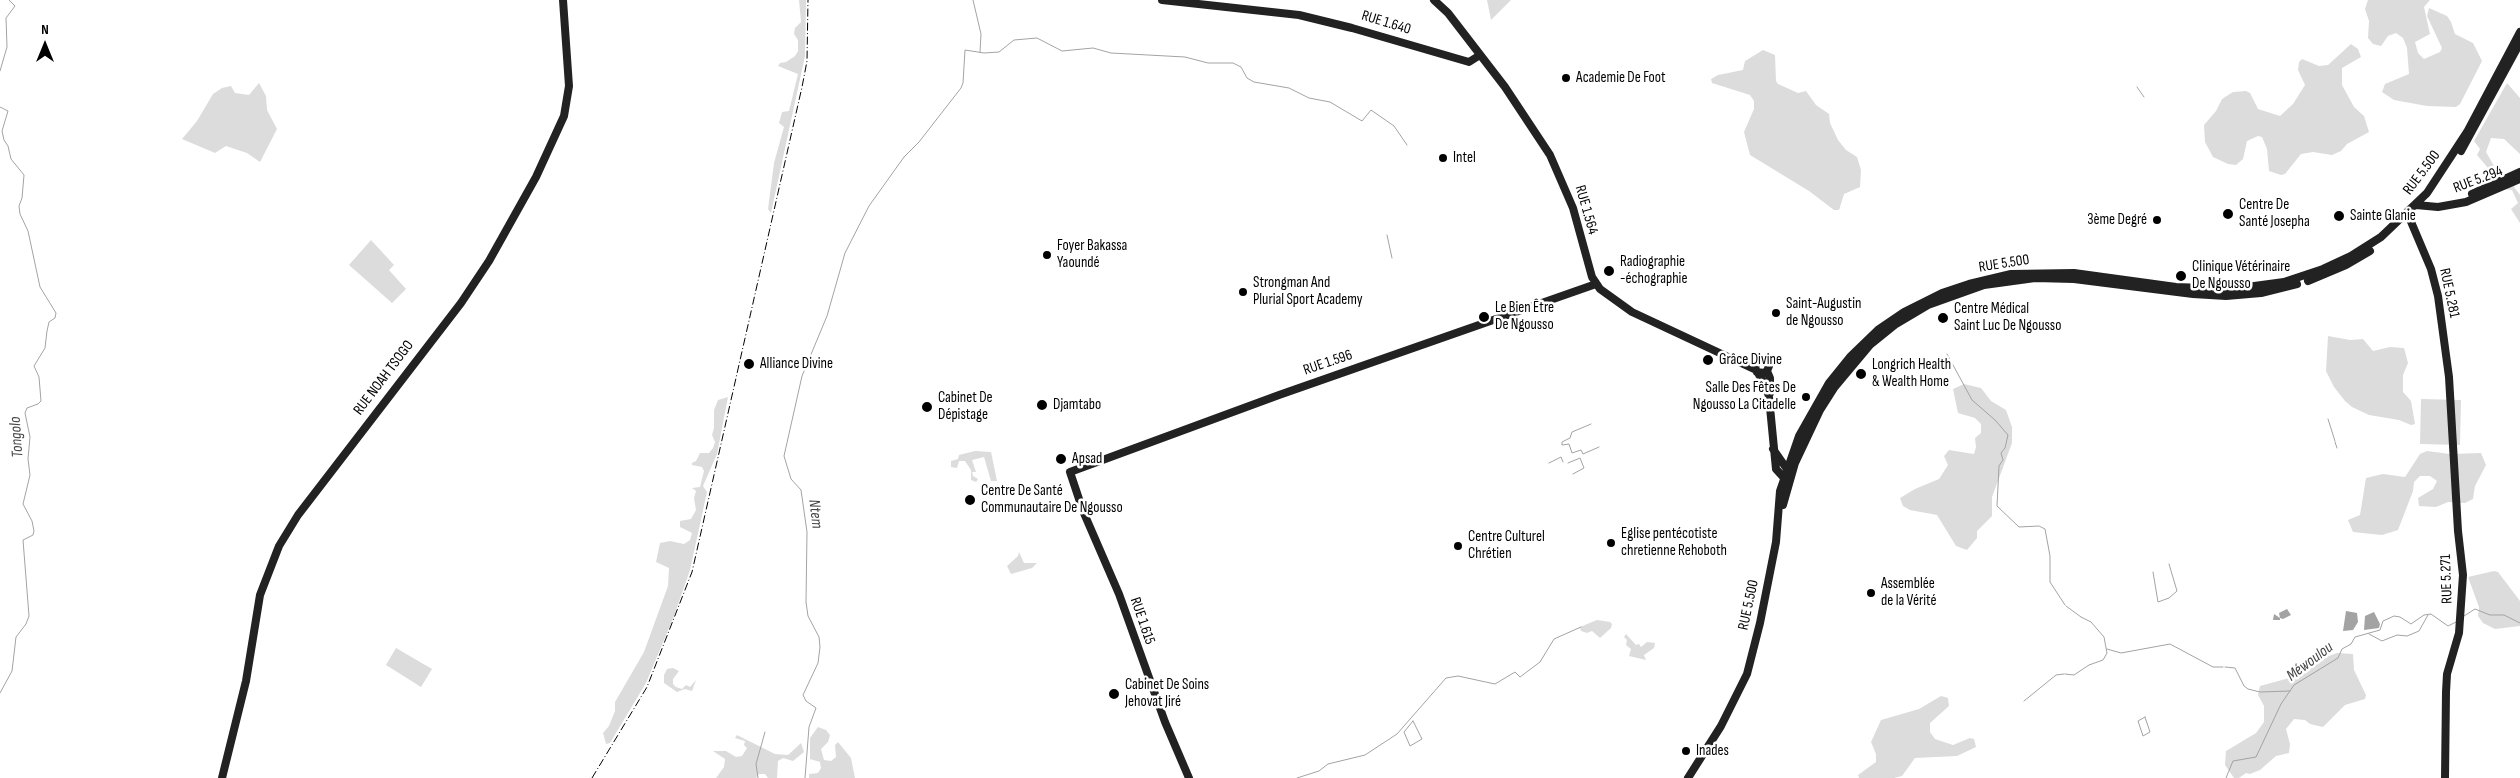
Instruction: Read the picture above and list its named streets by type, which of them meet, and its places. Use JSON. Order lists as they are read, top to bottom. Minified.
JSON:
{"streets":{"main road":["RUE 1.640","RUE 5.500","RUE 5.294","RUE 1.564","RUE 5.281","RUE 1.596","RUE NOAH TSOGO","RUE 5.271","RUE 1.615"]},"crossings":[["RUE 1.640","RUE 1.564"],["RUE 5.500","RUE 5.294"],["RUE 5.500","RUE 5.281"],["RUE 1.564","RUE 1.596"],["RUE 5.281","RUE 5.271"],["RUE 1.596","RUE 1.615"]],"water":["Tongolo","Ntem","Méwoulou"],"places":["Academie De Foot","Intel","Centre De Santé Josepha","Sainte Glanie","3ème Degré","Foyer Bakassa Yaoundé","Radiographie -échographie","Clinique Vétérinaire De Ngousso","Strongman And Plurial Sport Academy","Saint-Augustin de Ngousso","Le Bien Être De Ngousso","Centre Médical Saint Luc De Ngousso","Grâce Divine","Alliance Divine","Longrich Health & Wealth Home","Salle Des Fêtes De Ngousso La Citadelle","Djamtabo","Cabinet De Dépistage","Apsad","Centre De Santé Communautaire De Ngousso","Eglise pentécotiste chretienne Rehoboth","Centre Culturel Chrétien","Assemblée de la Vérité","Cabinet De Soins Jehovat Jiré","Inades"],"north":"top"}
